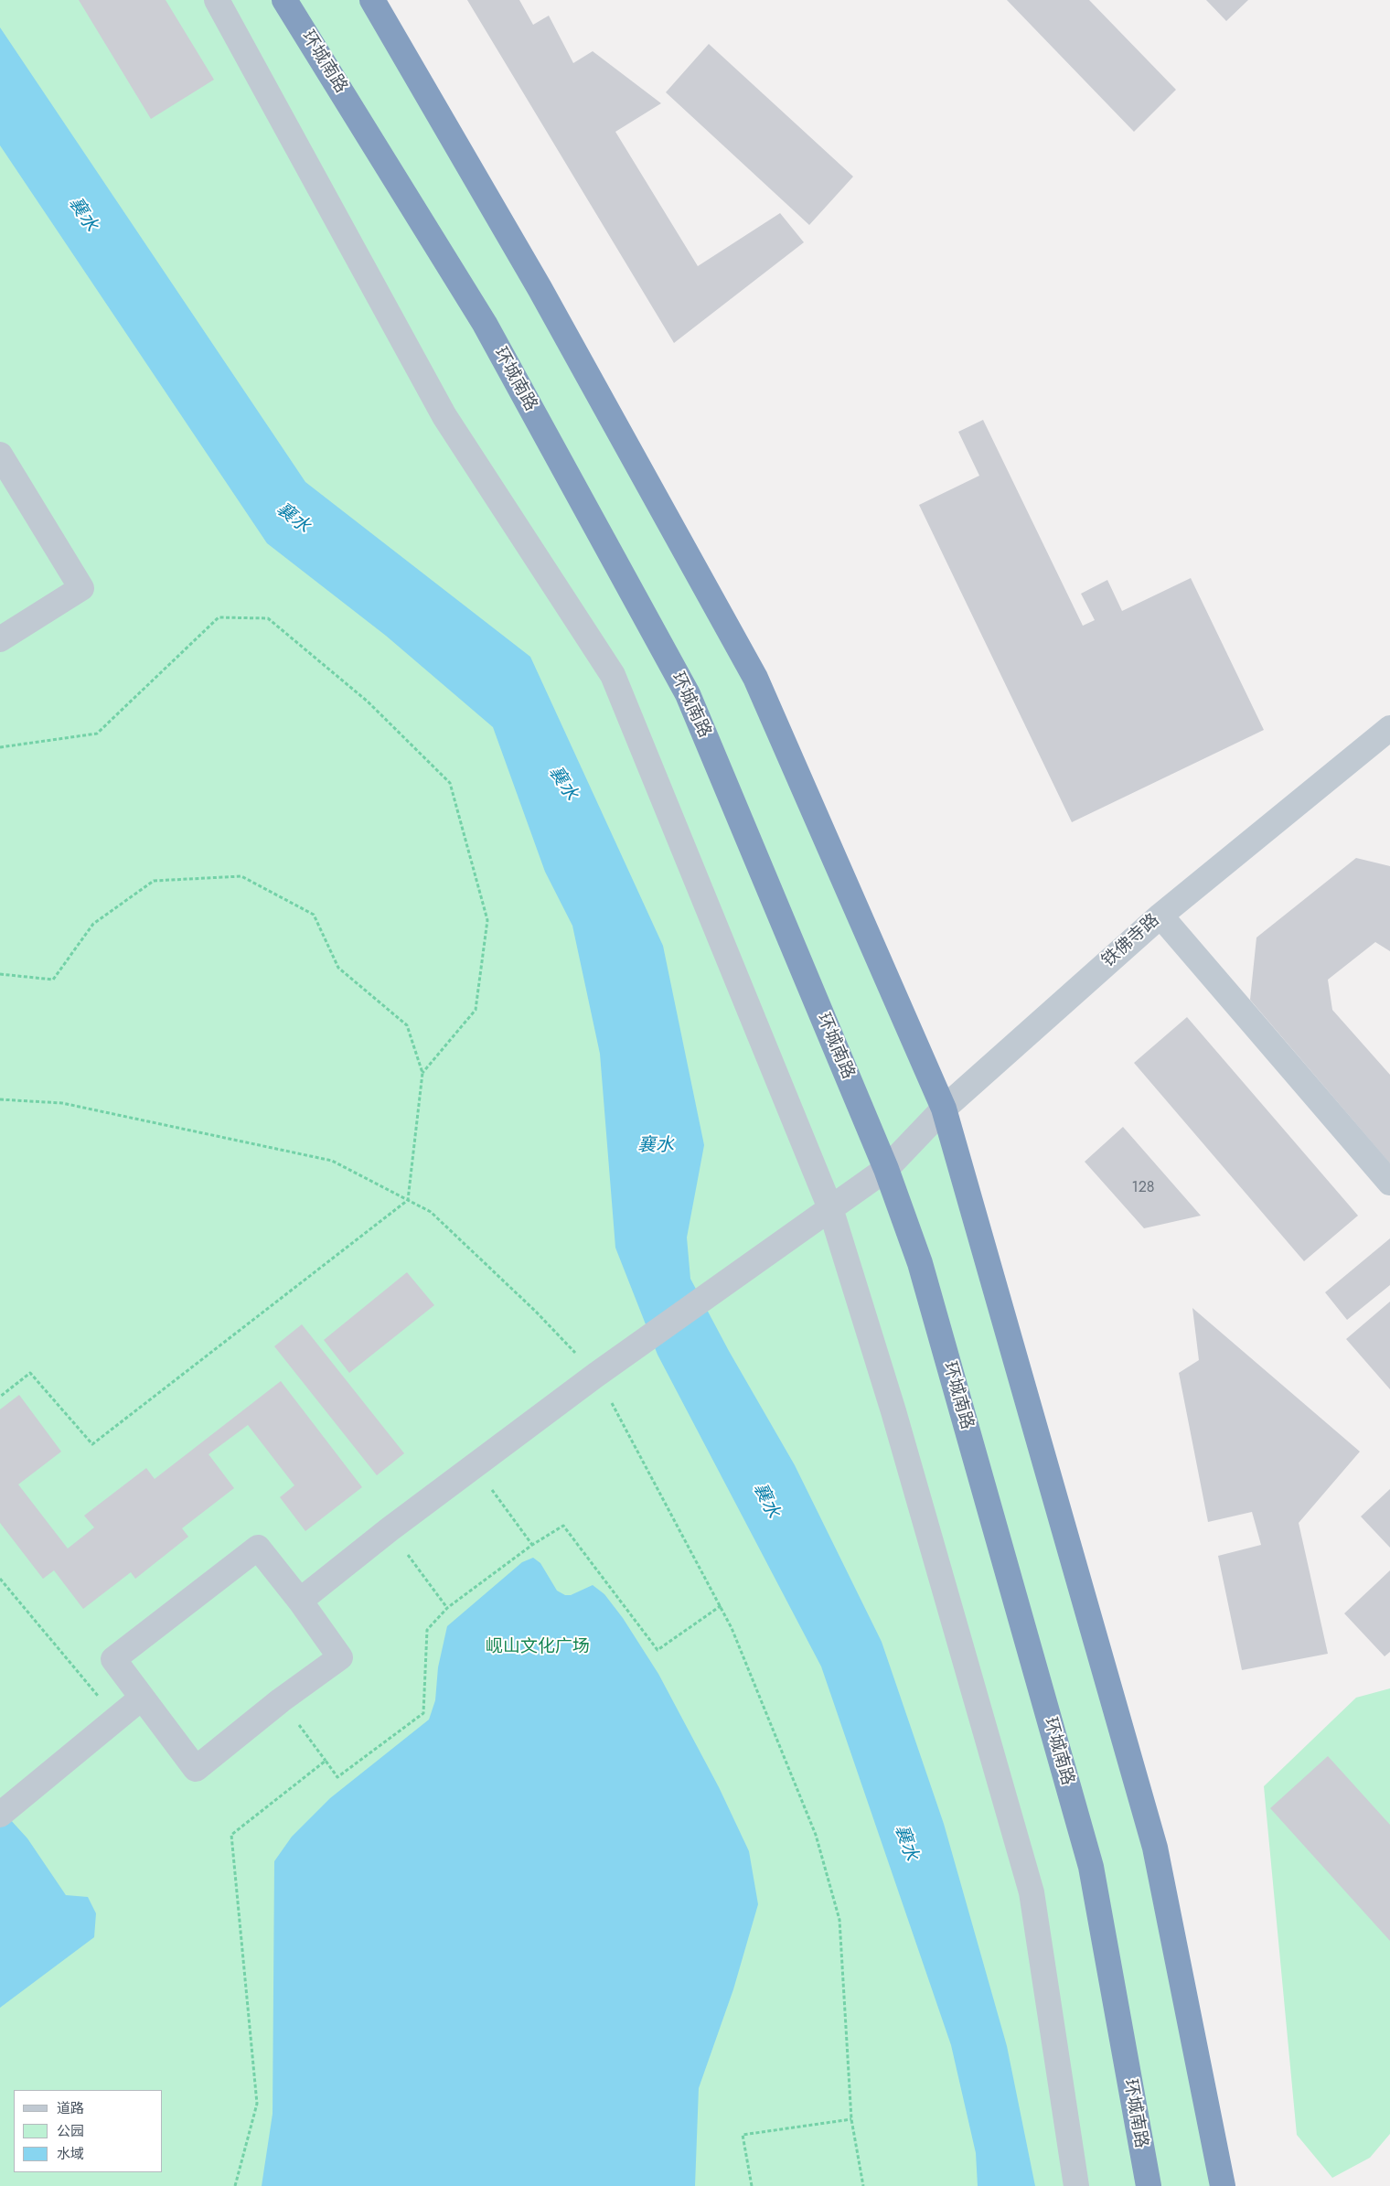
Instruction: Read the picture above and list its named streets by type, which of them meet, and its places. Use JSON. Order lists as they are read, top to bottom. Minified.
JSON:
{"streets":{"highway":["环城南路"],"street":["铁佛寺路"]},"crossings":[["环城南路","铁佛寺路"]],"water":["襄水"],"parks":["岘山文化广场"],"house_numbers":["128"],"legend":["道路","公园","水域"]}
